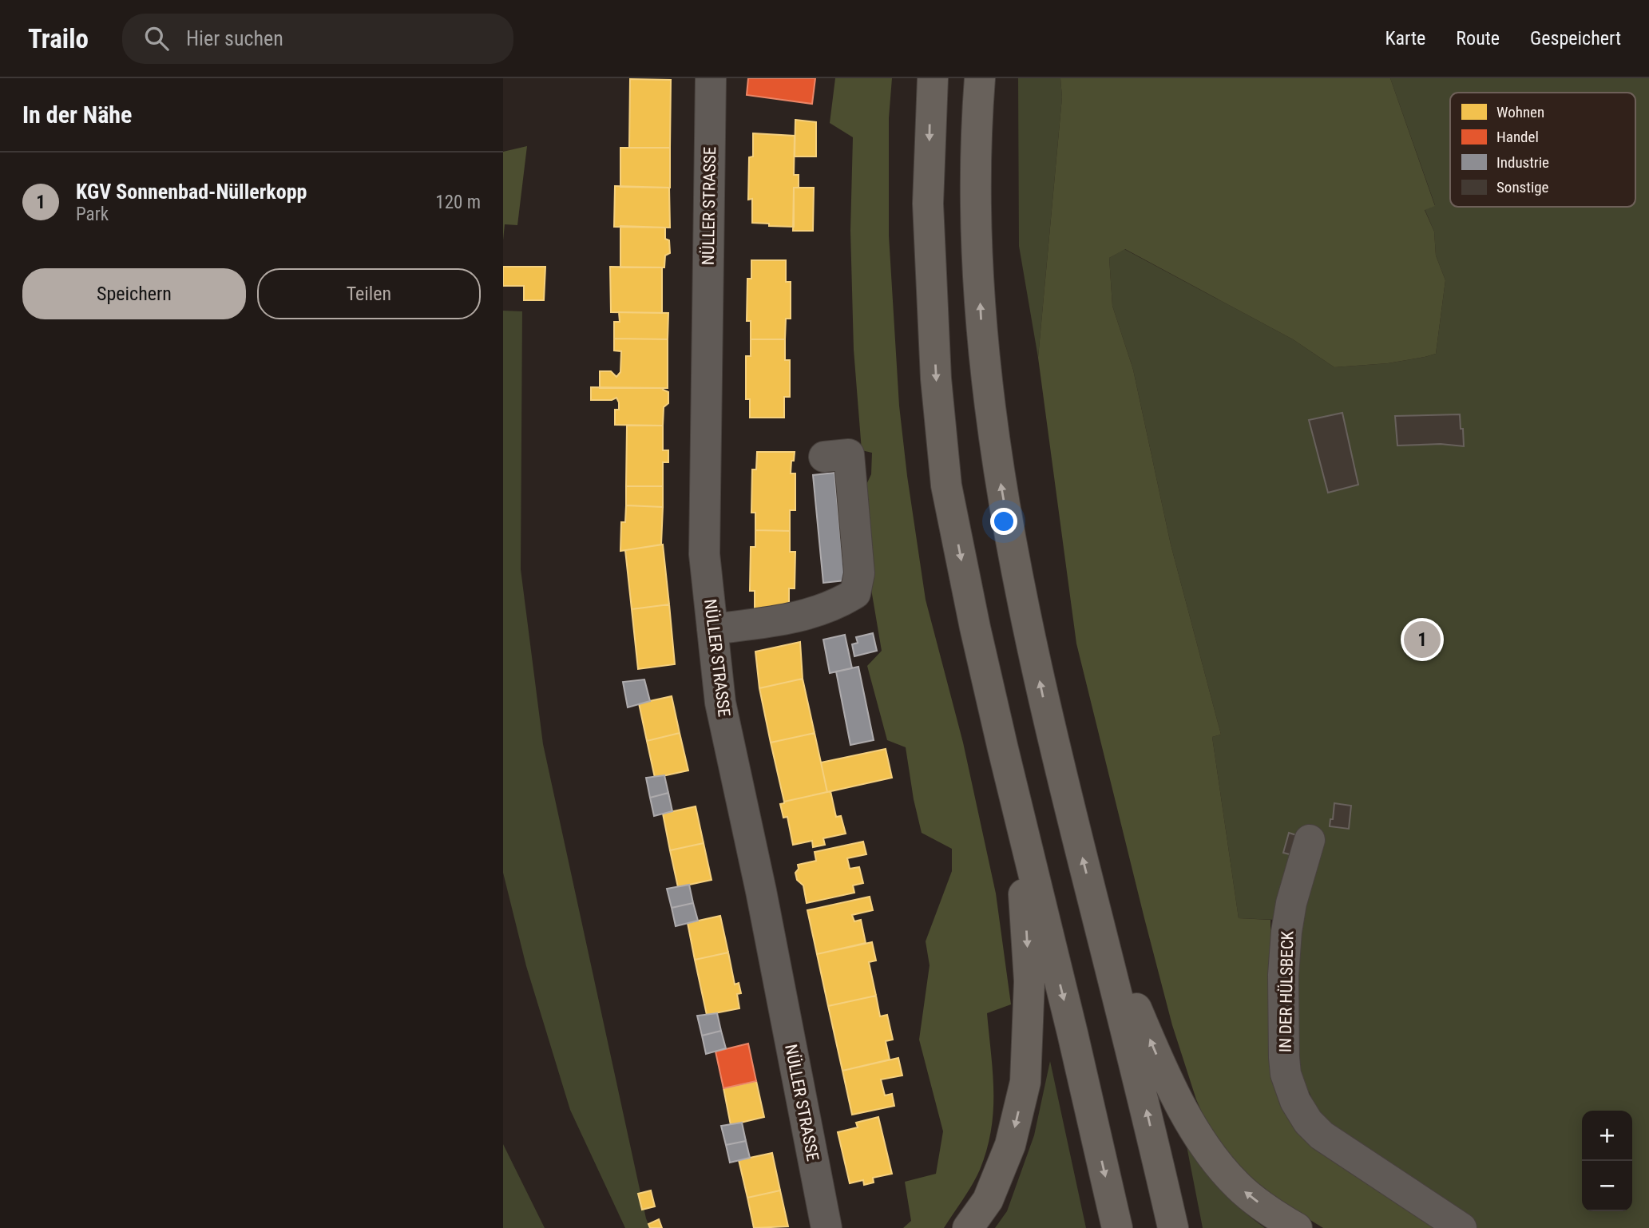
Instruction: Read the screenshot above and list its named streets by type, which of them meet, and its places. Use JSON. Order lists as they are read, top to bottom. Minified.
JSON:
{"streets":{"street":["NÜLLER STRASSE","IN DER HÜLSBECK"]},"legend":["Wohnen","Handel","Industrie","Sonstige"],"page":{"header":"Trailo","search":"Hier suchen","nav":["Karte","Route","Gespeichert"],"heading":"In der Nähe","list":[{"mark":"1","name":"KGV Sonnenbad-Nüllerkopp","note":"Park","value":"120 m"}],"buttons":["Speichern","Teilen"],"pins":"1","map_buttons":["+","−"]}}
